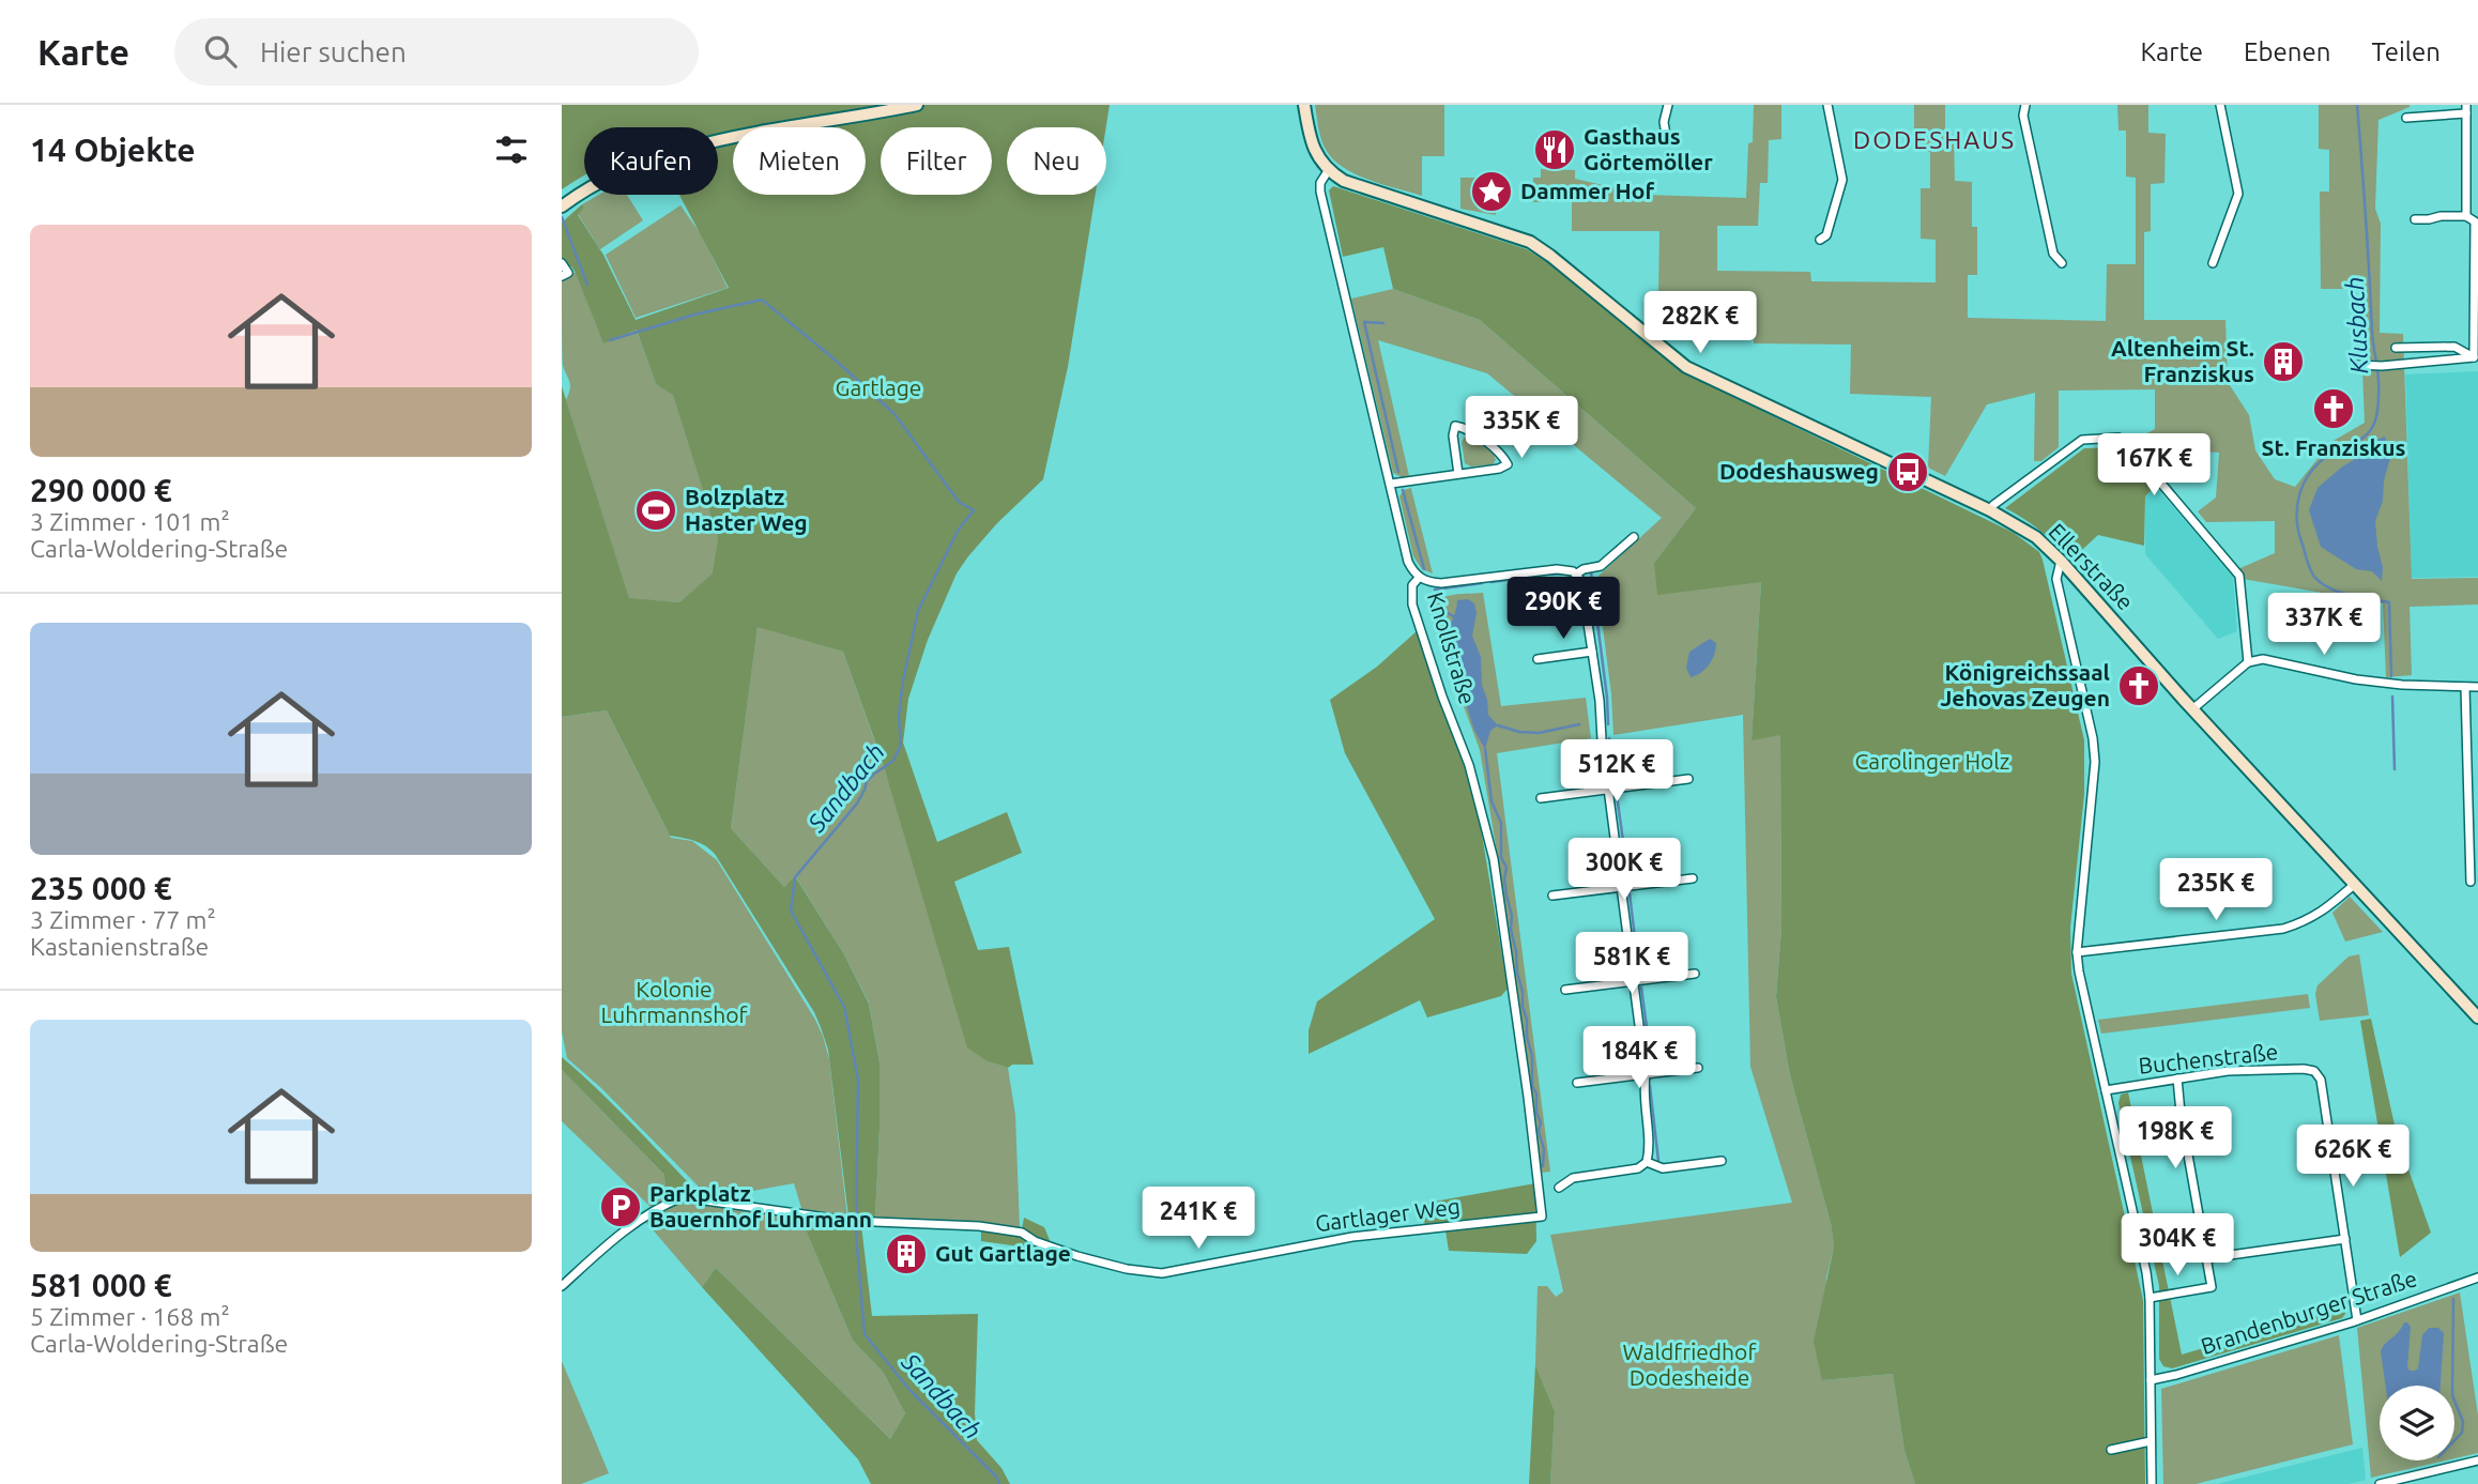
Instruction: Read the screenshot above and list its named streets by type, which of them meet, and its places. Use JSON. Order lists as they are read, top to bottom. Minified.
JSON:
{"streets":{"street":["Ellerstraße","Knollstraße","Buchenstraße","Gartlager Weg","Brandenburger Straße"]},"crossings":[["Ellerstraße","Knollstraße"],["Knollstraße","Gartlager Weg"]],"districts":["DODESHAUS"],"water":["Klusbach","Sandbach"],"parks":["Gartlage","Carolinger Holz","Kolonie Luhrmannshof","Waldfriedhof Dodesheide"],"places":{"restaurant":["Gasthaus Görtemöller"],"place":["Dammer Hof"],"building":["Altenheim St. Franziskus","Gut Gartlage"],"church":["St. Franziskus","Königreichssaal Jehovas Zeugen"],"bus stop":["Dodeshausweg"],"sports":["Bolzplatz Haster Weg"],"parking":["Parkplatz Bauernhof Luhrmann"]},"page":{"header":"Karte","search":"Hier suchen","nav":["Karte","Ebenen","Teilen"],"heading":"14 Objekte","chip":["Kaufen","Mieten","Filter","Neu"],"list":[{"name":"290 000 €","note":"3 Zimmer · 101 m² · Carla-Woldering-Straße"},{"name":"235 000 €","note":"3 Zimmer · 77 m² · Kastanienstraße"},{"name":"581 000 €","note":"5 Zimmer · 168 m² · Carla-Woldering-Straße"}],"price":["282K €","335K €","167K €","290K €","337K €","512K €","300K €","235K €","581K €","184K €","198K €","626K €","241K €","304K €"]}}
